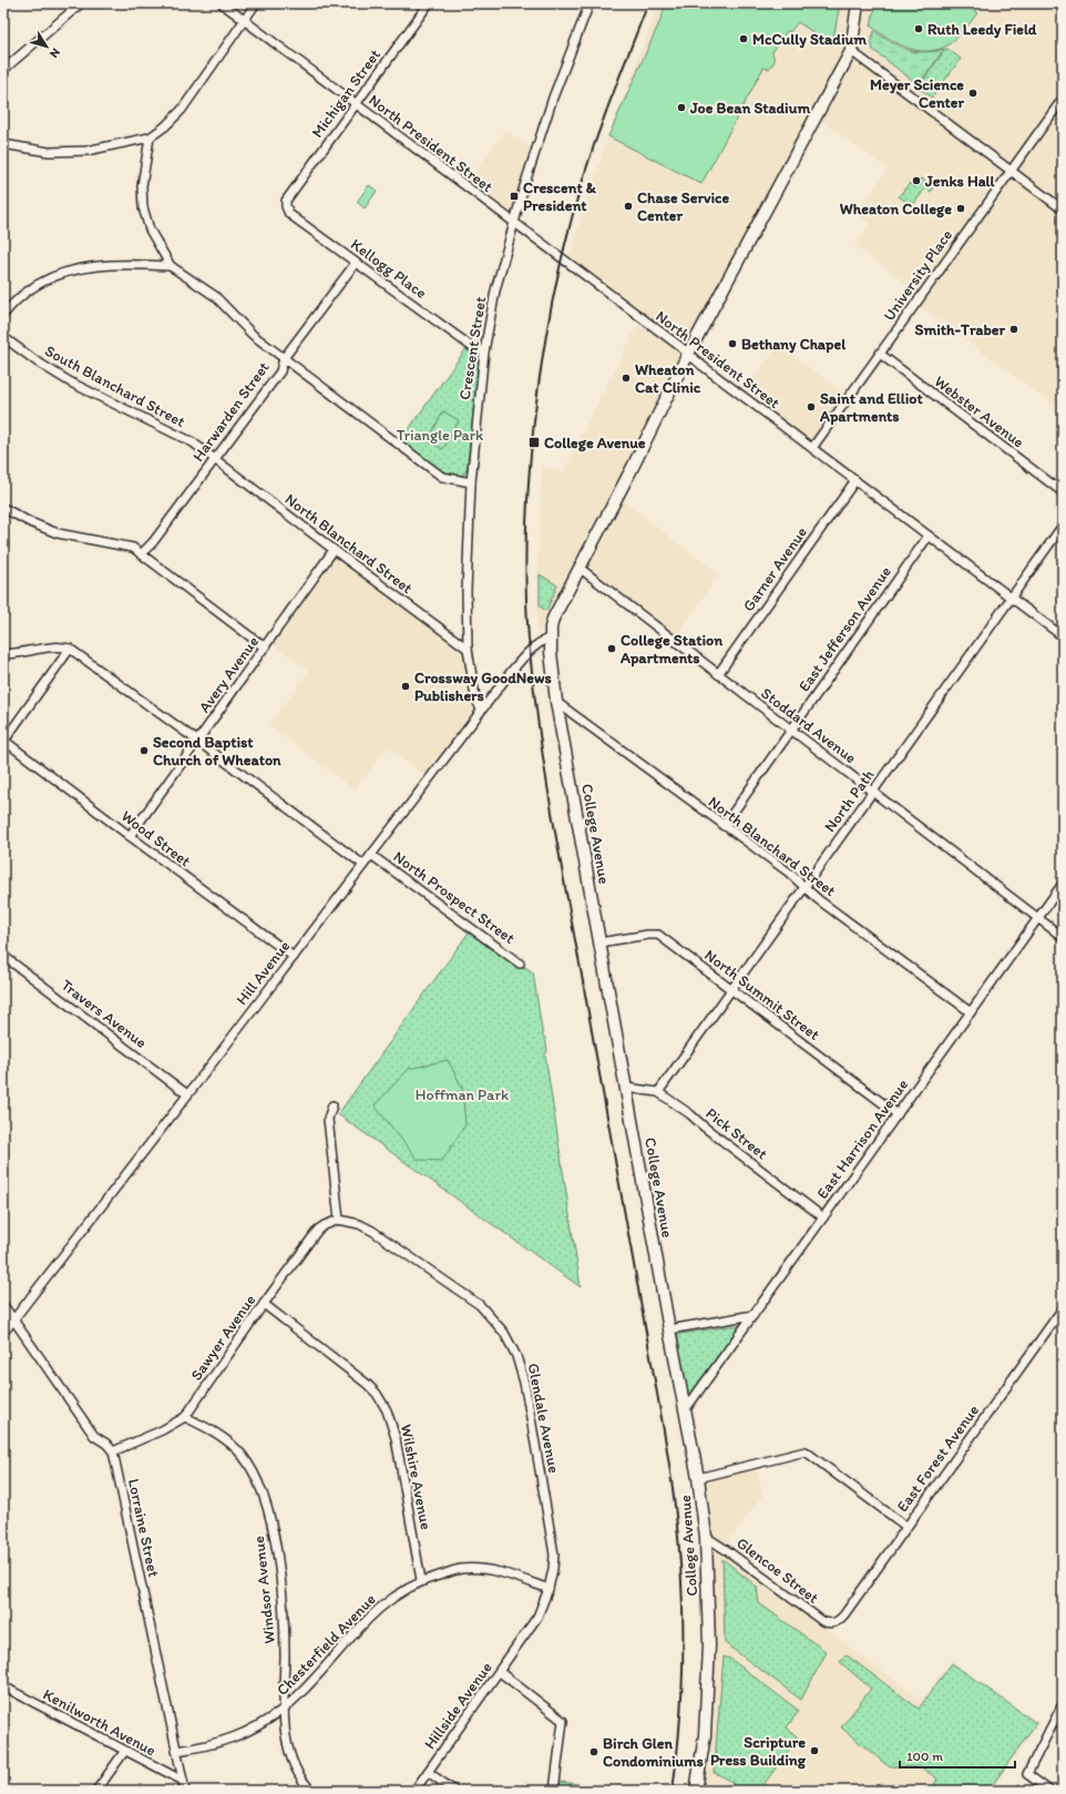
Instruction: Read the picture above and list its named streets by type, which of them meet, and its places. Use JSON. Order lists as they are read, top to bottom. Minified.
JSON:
{"streets":{"street":["Michigan Street","North President Street","Kellogg Place","University Place","Crescent Street","South Blanchard Street","Harwarden Street","Webster Avenue","North Blanchard Street","Garner Avenue","East Jefferson Avenue","Avery Avenue","Stoddard Avenue","North Path","College Avenue","Wood Street","North Prospect Street","Hill Avenue","North Summit Street","Travers Avenue","Pick Street","East Harrison Avenue","Sawyer Avenue","Glendale Avenue","East Forest Avenue","Wilshire Avenue","Lorraine Street","Glencoe Street","Windsor Avenue","Chesterfield Avenue","Hillside Avenue","Kenilworth Avenue"]},"crossings":[["Michigan Street","North President Street"],["Michigan Street","Kellogg Place"],["North President Street","University Place"],["North President Street","Crescent Street"],["North President Street","Garner Avenue"],["North President Street","East Jefferson Avenue"],["North President Street","North Path"],["North President Street","College Avenue"],["Kellogg Place","Crescent Street"],["Kellogg Place","Harwarden Street"],["University Place","Webster Avenue"],["Crescent Street","North Blanchard Street"],["Crescent Street","Hill Avenue"],["South Blanchard Street","Harwarden Street"],["South Blanchard Street","North Blanchard Street"],["Harwarden Street","North Blanchard Street"],["North Blanchard Street","East Jefferson Avenue"],["North Blanchard Street","Avery Avenue"],["North Blanchard Street","North Path"],["North Blanchard Street","College Avenue"],["North Blanchard Street","East Harrison Avenue"],["Garner Avenue","Stoddard Avenue"],["East Jefferson Avenue","Stoddard Avenue"],["Avery Avenue","Wood Street"],["Stoddard Avenue","North Path"],["Stoddard Avenue","College Avenue"],["Stoddard Avenue","East Harrison Avenue"],["North Path","North Summit Street"],["North Path","Pick Street"],["College Avenue","Hill Avenue"],["College Avenue","North Summit Street"],["College Avenue","Pick Street"],["College Avenue","East Harrison Avenue"],["College Avenue","Glencoe Street"],["Wood Street","Hill Avenue"],["North Prospect Street","Hill Avenue"],["Hill Avenue","Travers Avenue"],["North Summit Street","East Harrison Avenue"],["Pick Street","East Harrison Avenue"],["Sawyer Avenue","Glendale Avenue"],["Sawyer Avenue","Wilshire Avenue"],["Sawyer Avenue","Lorraine Street"],["Sawyer Avenue","Windsor Avenue"],["Glendale Avenue","Chesterfield Avenue"],["Glendale Avenue","Hillside Avenue"],["East Forest Avenue","Glencoe Street"],["Wilshire Avenue","Chesterfield Avenue"],["Lorraine Street","Chesterfield Avenue"],["Lorraine Street","Kenilworth Avenue"],["Windsor Avenue","Chesterfield Avenue"]],"parks":["Triangle Park","Hoffman Park"],"places":{"other":["Ruth Leedy Field","McCully Stadium","Meyer Science Center","Joe Bean Stadium","Jenks Hall","Chase Service Center","Wheaton College","Smith-Traber","Bethany Chapel","Wheaton Cat Clinic","Saint and Elliot Apartments","College Station Apartments","Crossway GoodNews Publishers","Second Baptist Church of Wheaton","Scripture Press Building","Birch Glen Condominiums"],"transit":["Crescent & President","College Avenue"]},"scale_bar":"100 m","north":"bottom right"}
